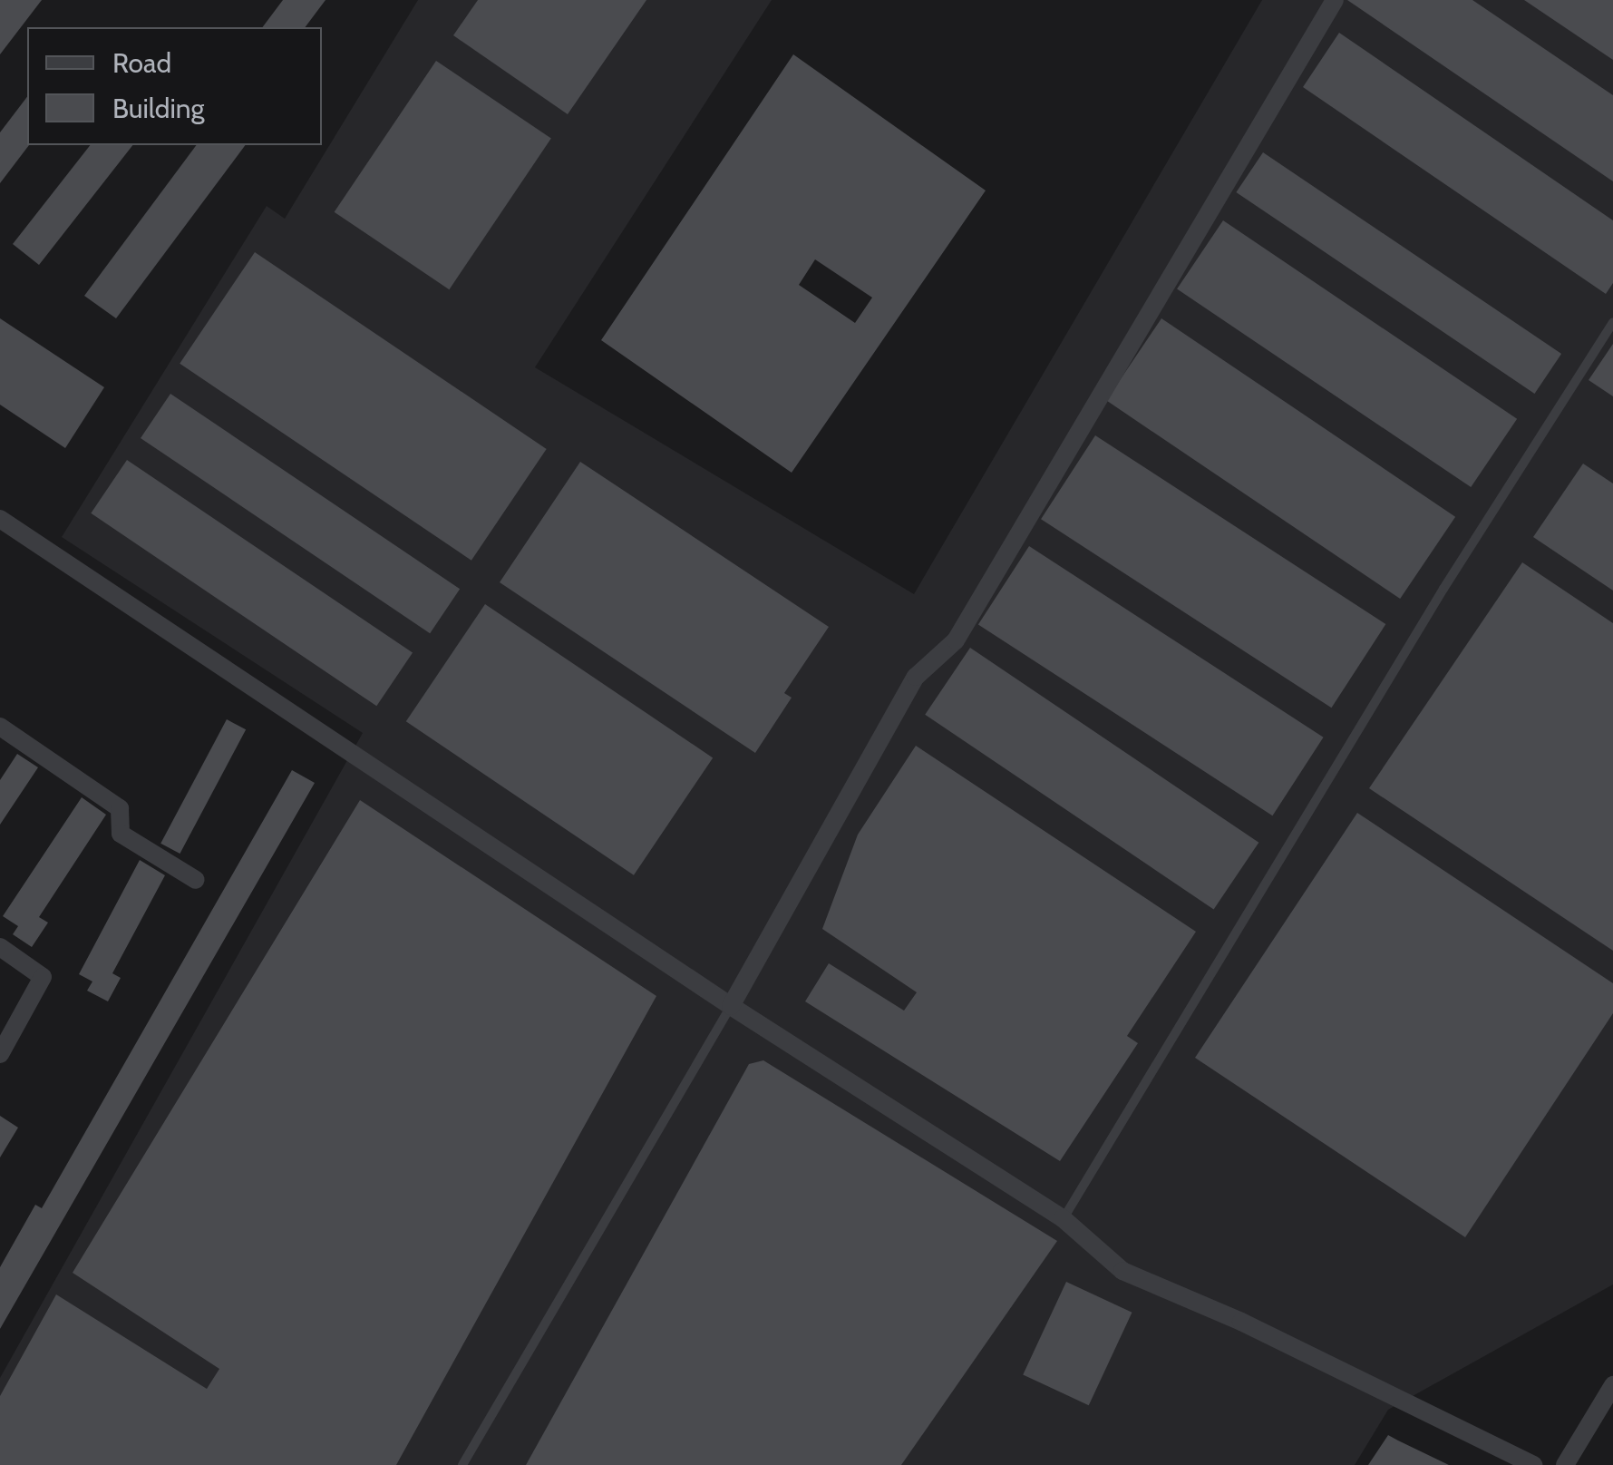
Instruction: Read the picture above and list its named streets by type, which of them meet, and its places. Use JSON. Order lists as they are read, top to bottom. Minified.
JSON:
{"legend":["Road","Building"]}
